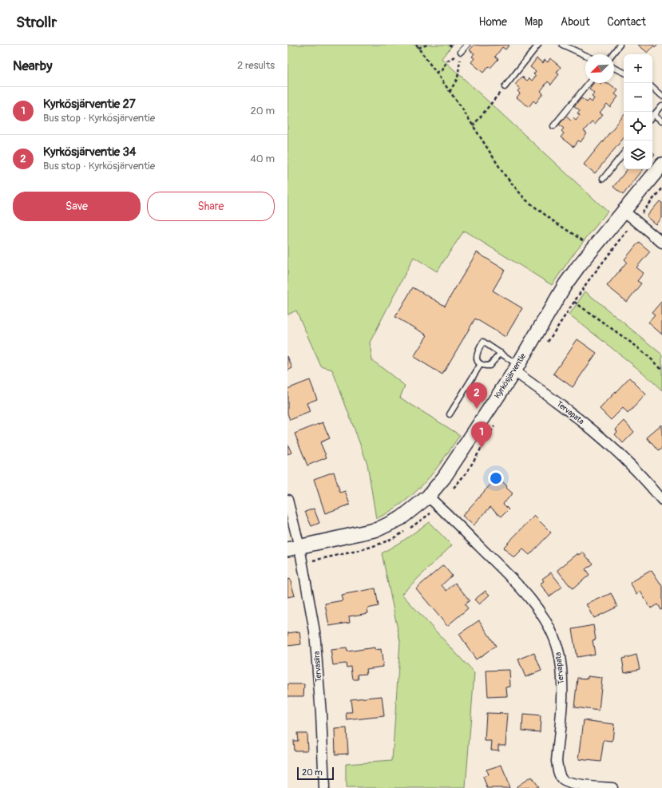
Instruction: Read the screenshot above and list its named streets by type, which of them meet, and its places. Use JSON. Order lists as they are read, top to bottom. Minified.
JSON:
{"streets":{"street":["Kyrkösjärventie","Tervapata","Tervasiira"]},"crossings":[["Kyrkösjärventie","Tervapata"],["Kyrkösjärventie","Tervasiira"]],"scale_bar":"20 m","north":"bottom left","page":{"header":"Strollr","nav":["Home","Map","About","Contact"],"heading":["Nearby","2 results"],"map_buttons":["+","−"],"list":[{"mark":"1","name":"Kyrkösjärventie 27","note":"Bus stop · Kyrkösjärventie","value":"20 m"},{"mark":"2","name":"Kyrkösjärventie 34","note":"Bus stop · Kyrkösjärventie","value":"40 m"}],"buttons":["Save","Share"],"pins":["2","1"],"scale":"20 m"}}
